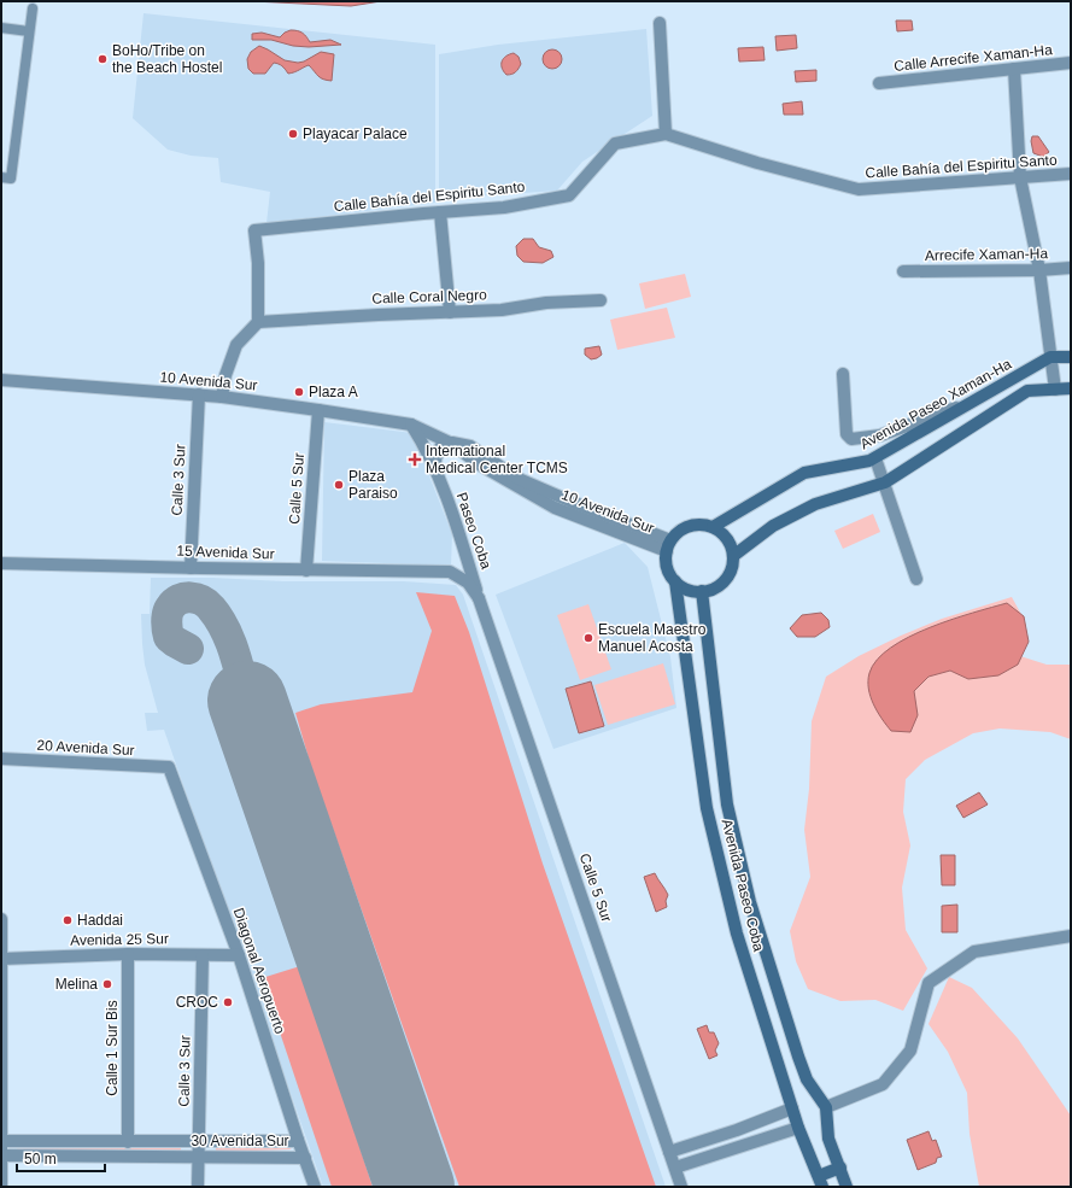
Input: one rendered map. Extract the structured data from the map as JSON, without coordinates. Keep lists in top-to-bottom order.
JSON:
{
  "streets": {
    "main road": ["Avenida Paseo Xaman-Ha", "Avenida Paseo Coba"],
    "street": [
      "Calle Arrecife Xaman-Ha",
      "Calle Bahía del Espiritu Santo",
      "Arrecife Xaman-Ha",
      "Calle Coral Negro",
      "10 Avenida Sur",
      "Calle 3 Sur",
      "Calle 5 Sur",
      "Paseo Coba",
      "15 Avenida Sur",
      "20 Avenida Sur",
      "Avenida 25 Sur",
      "Diagonal Aeropuerto",
      "Calle 1 Sur Bis",
      "30 Avenida Sur"
    ]
  },
  "crossings": [
    ["Calle Bahía del Espiritu Santo", "Calle Coral Negro"],
    ["10 Avenida Sur", "Avenida Paseo Xaman-Ha"],
    ["10 Avenida Sur", "Calle 3 Sur"],
    ["10 Avenida Sur", "Calle 5 Sur"],
    ["10 Avenida Sur", "Paseo Coba"],
    ["10 Avenida Sur", "Avenida Paseo Coba"],
    ["Avenida Paseo Xaman-Ha", "Avenida Paseo Coba"],
    ["Calle 3 Sur", "15 Avenida Sur"],
    ["Calle 3 Sur", "Avenida 25 Sur"],
    ["Calle 3 Sur", "30 Avenida Sur"],
    ["Calle 5 Sur", "Paseo Coba"],
    ["Calle 5 Sur", "15 Avenida Sur"],
    ["20 Avenida Sur", "Diagonal Aeropuerto"],
    ["Avenida 25 Sur", "Diagonal Aeropuerto"],
    ["Avenida 25 Sur", "Calle 1 Sur Bis"],
    ["Diagonal Aeropuerto", "30 Avenida Sur"],
    ["Calle 1 Sur Bis", "30 Avenida Sur"]
  ],
  "places": {
    "other": [
      "BoHo/Tribe on the Beach Hostel",
      "Playacar Palace",
      "Plaza A",
      "Plaza Paraiso",
      "Escuela Maestro Manuel Acosta",
      "Haddai",
      "Melina",
      "CROC"
    ],
    "health": ["International Medical Center TCMS"]
  },
  "scale_bar": "50 m"
}
